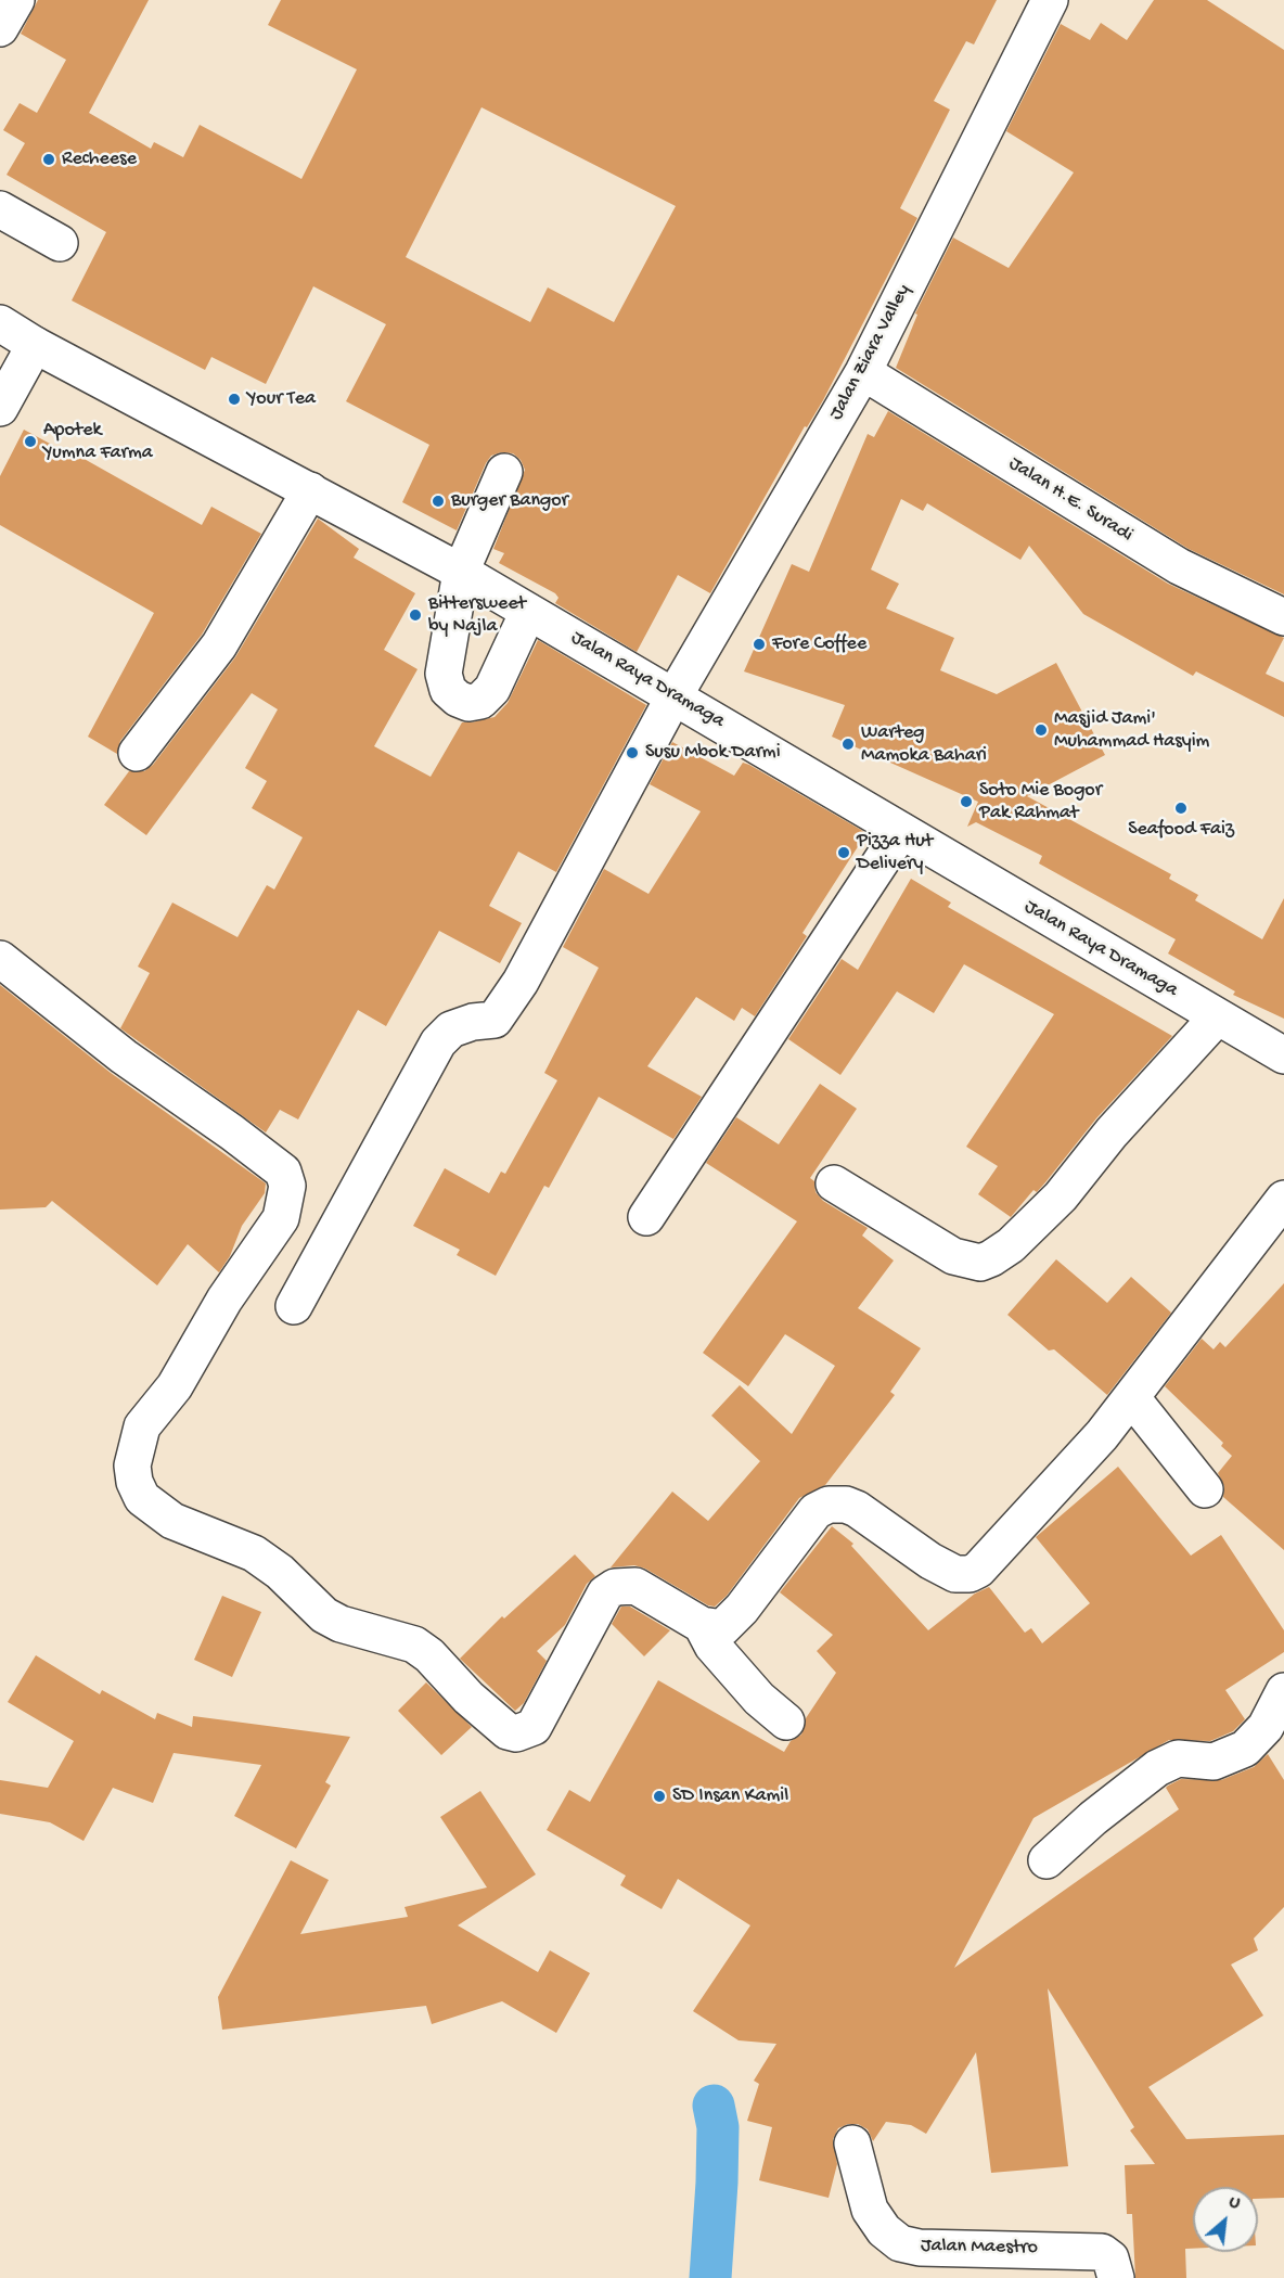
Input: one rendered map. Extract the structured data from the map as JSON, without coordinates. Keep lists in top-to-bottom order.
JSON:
{
  "streets": {
    "main road": [
      "Jalan Ziara Valley",
      "Jalan H.E. Suradi",
      "Jalan Raya Dramaga",
      "Jalan Maestro"
    ]
  },
  "crossings": [
    ["Jalan Ziara Valley", "Jalan H.E. Suradi"],
    ["Jalan Ziara Valley", "Jalan Raya Dramaga"]
  ],
  "places": [
    "Recheese",
    "Your Tea",
    "Apotek Yumna Farma",
    "Burger Bangor",
    "Bittersweet by Najla",
    "Fore Coffee",
    "Masjid Jami' Muhammad Hasyim",
    "Warteg Mamoka Bahari",
    "Susu Mbok Darmi",
    "Soto Mie Bogor Pak Rahmat",
    "Seafood Faiz",
    "Pizza Hut Delivery",
    "SD Insan Kamil"
  ],
  "north": "top right"
}
